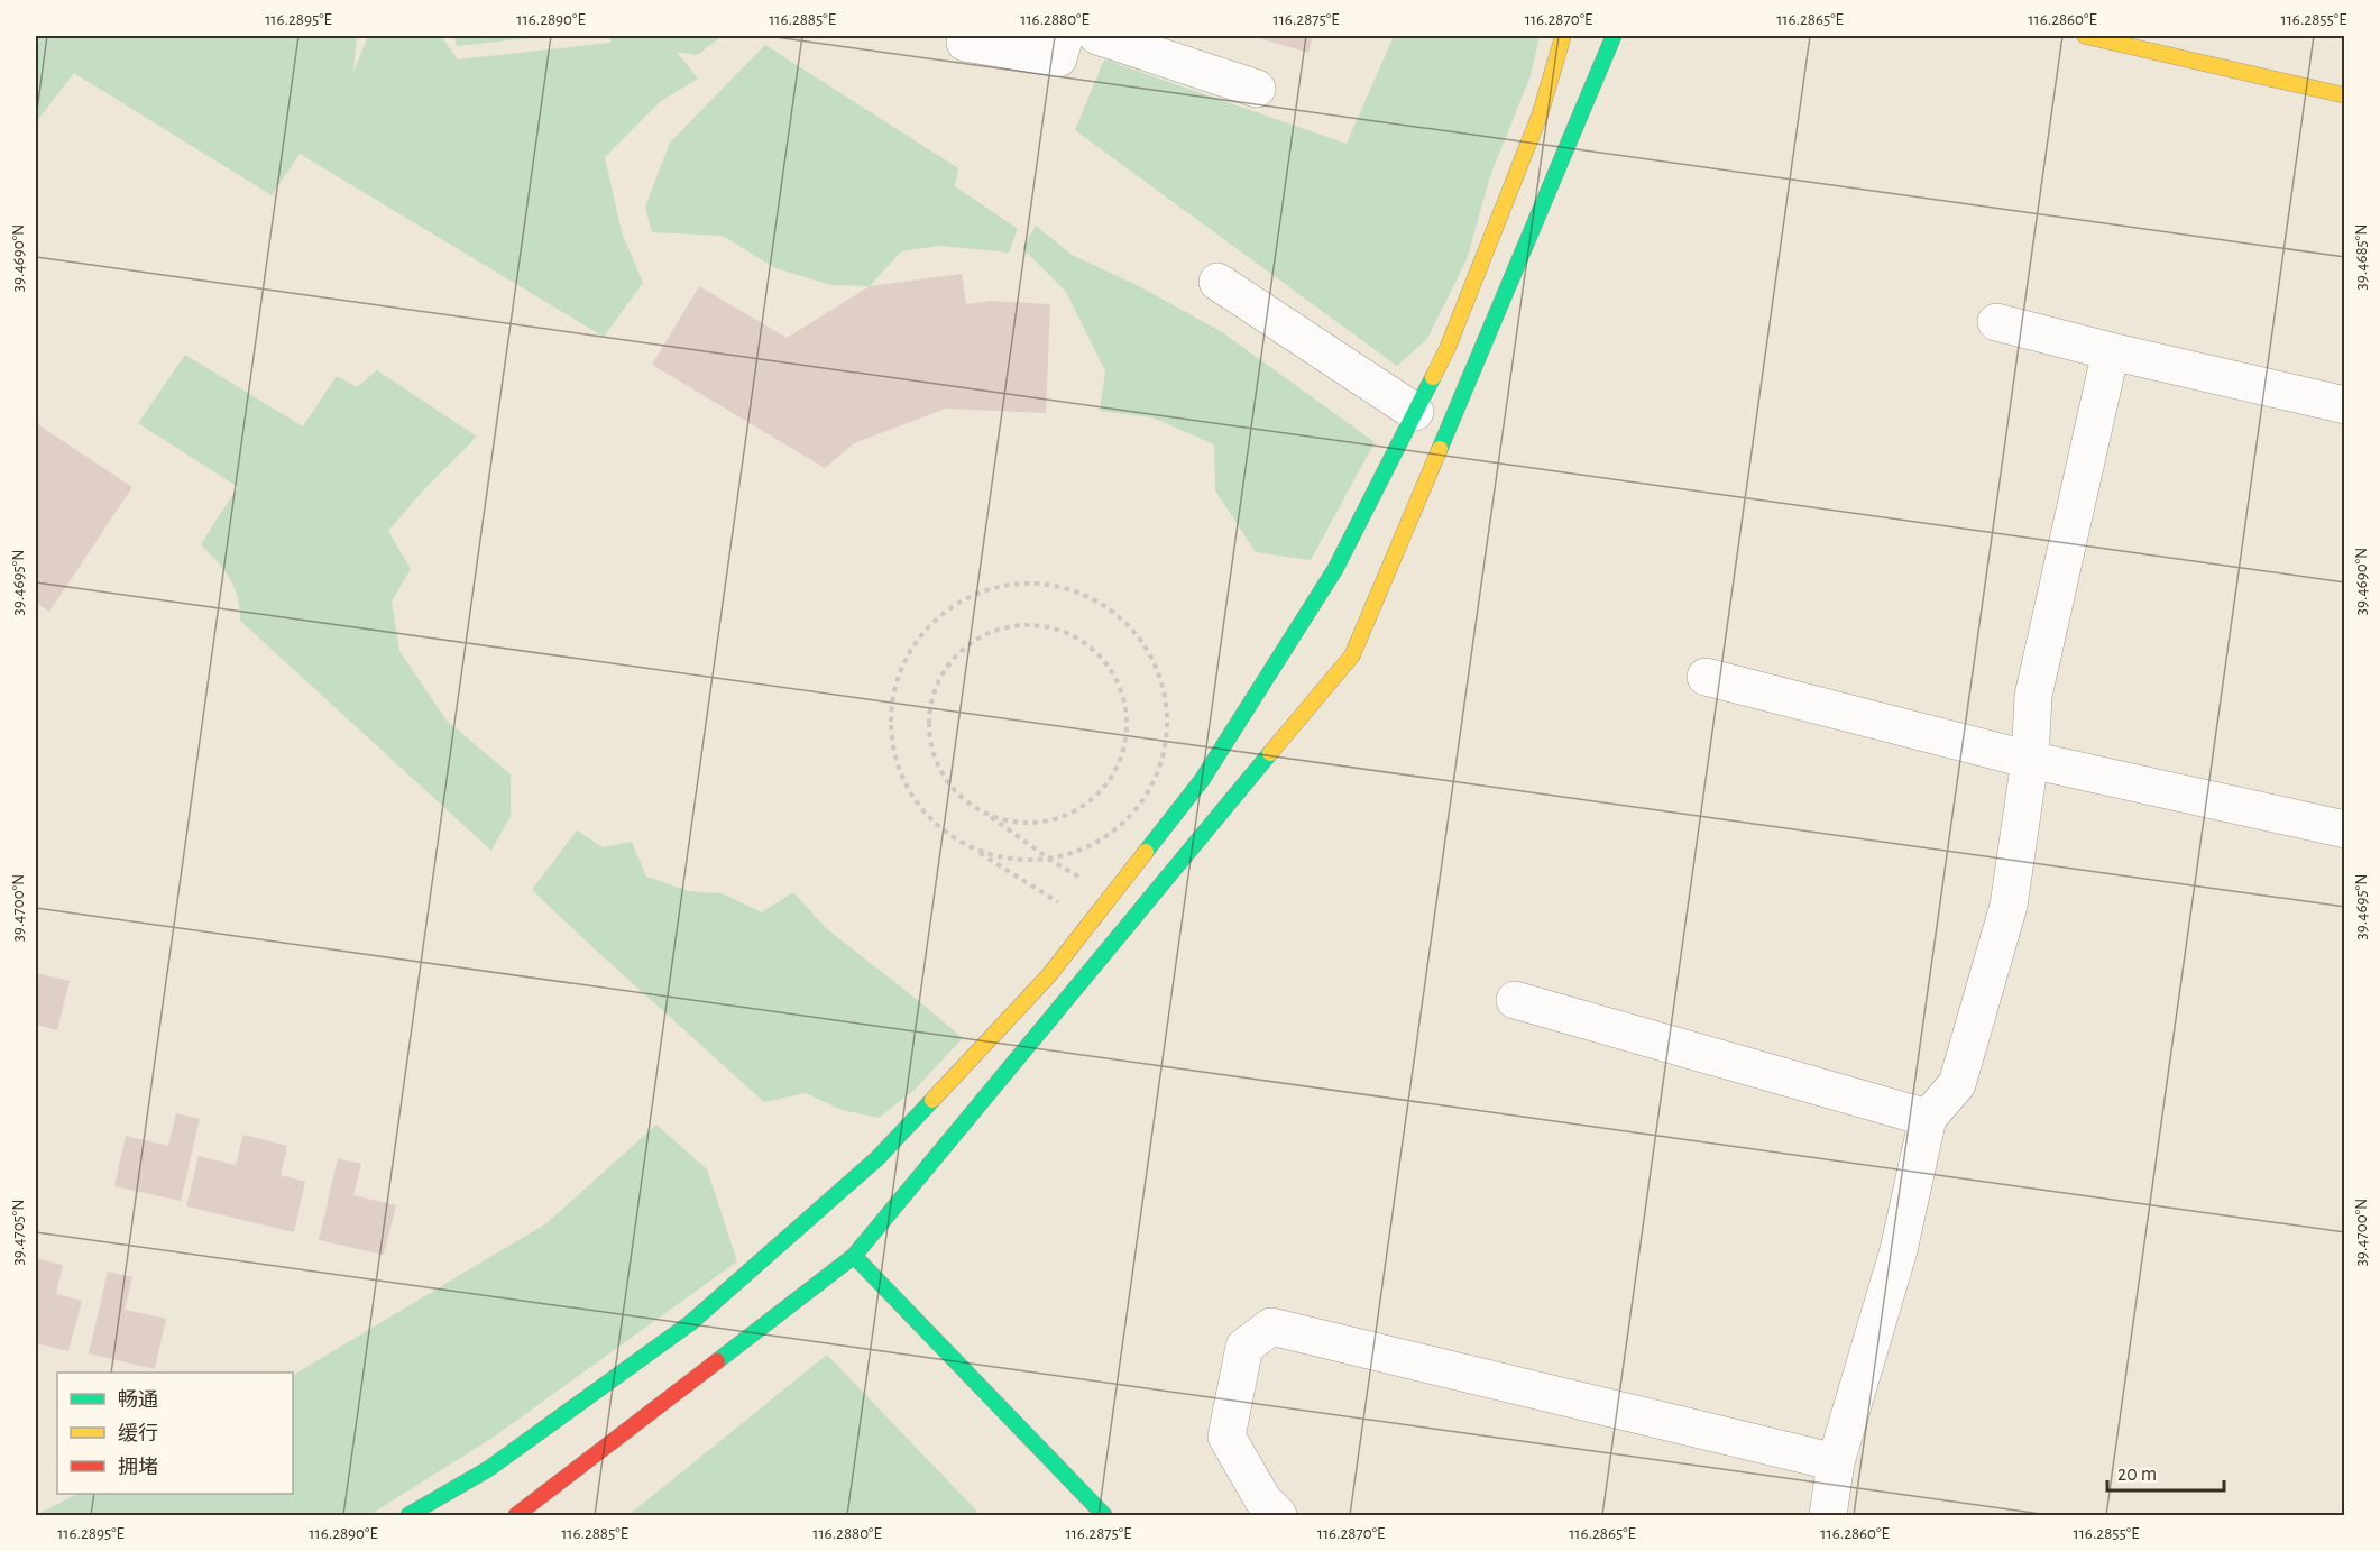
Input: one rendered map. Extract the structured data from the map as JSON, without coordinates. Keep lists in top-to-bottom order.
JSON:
{
  "legend": ["畅通", "缓行", "拥堵"],
  "scale_bar": "20 m",
  "coordinates": [
    "116.2895°E",
    "116.2890°E",
    "116.2885°E",
    "116.2880°E",
    "116.2875°E",
    "116.2870°E",
    "116.2865°E",
    "116.2860°E",
    "116.2855°E",
    "39.4685°N",
    "39.4690°N",
    "39.4695°N",
    "39.4700°N",
    "39.4705°N"
  ]
}
